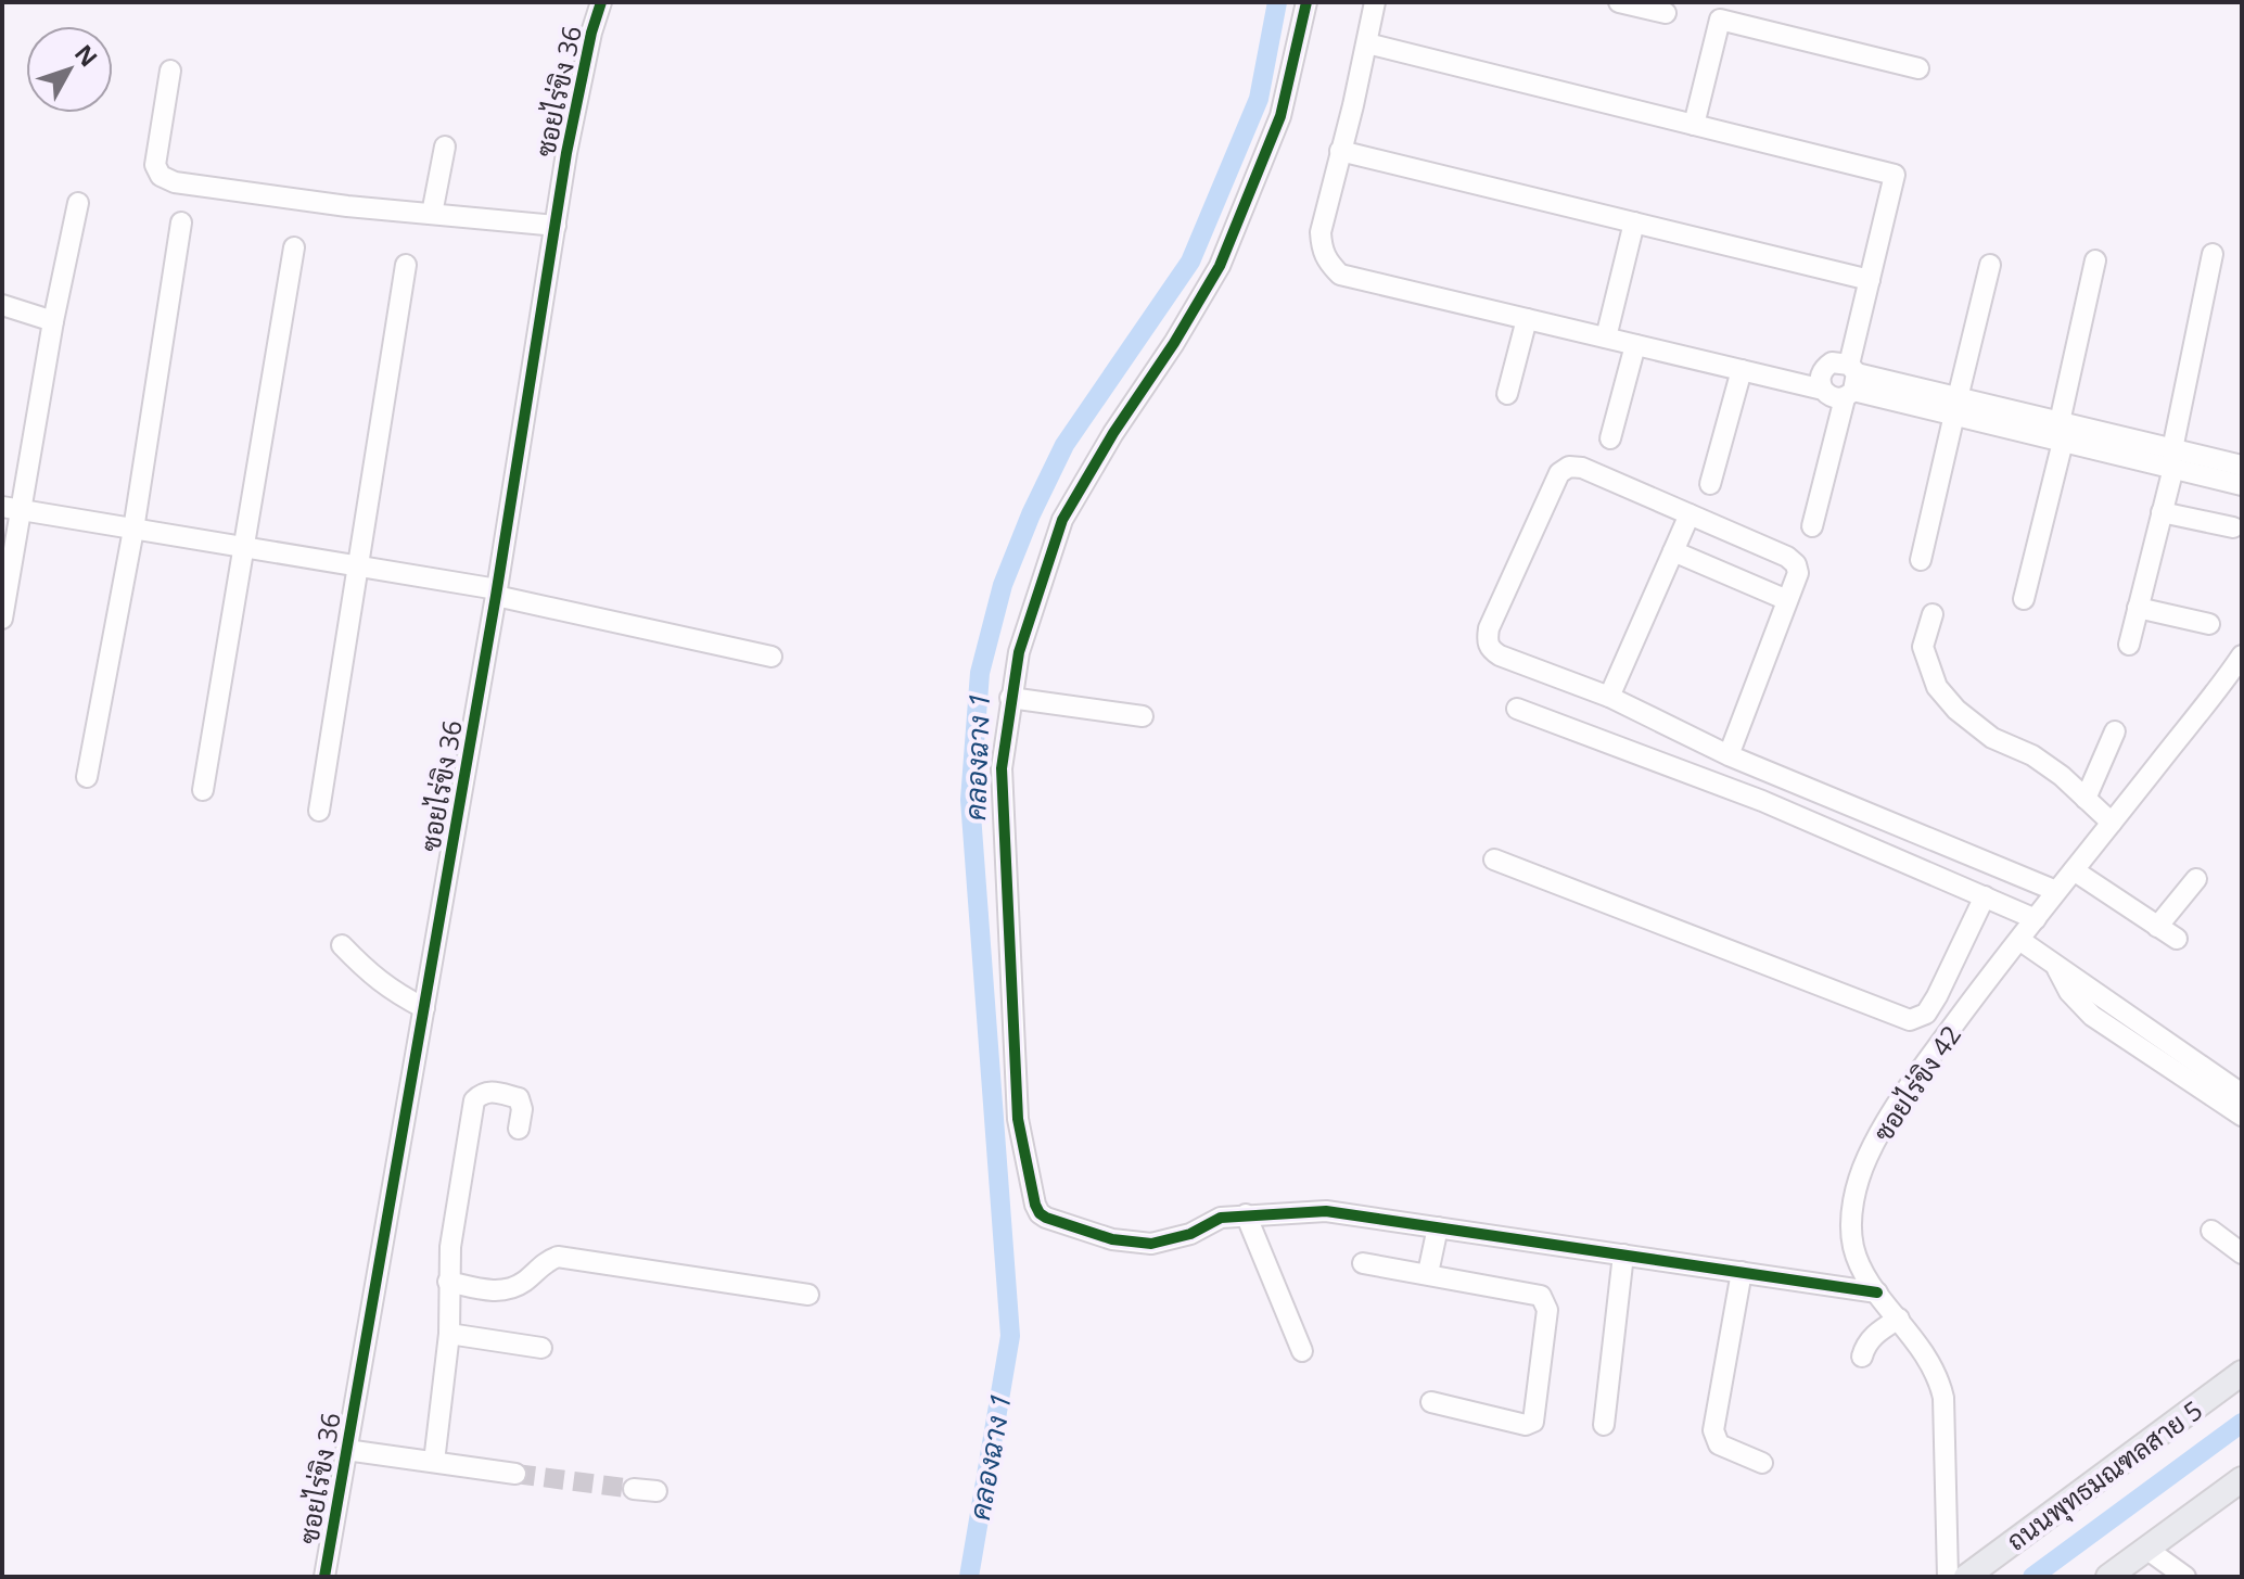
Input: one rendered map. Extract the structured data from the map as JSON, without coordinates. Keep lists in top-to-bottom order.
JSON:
{
  "streets": {
    "main road": ["ถนนพุทธมณฑลสาย 5"],
    "street": ["ซอยไร่ขิง 36", "ซอยไร่ขิง 42"]
  },
  "water": ["คลองฉาง 1"],
  "north": "top right"
}
